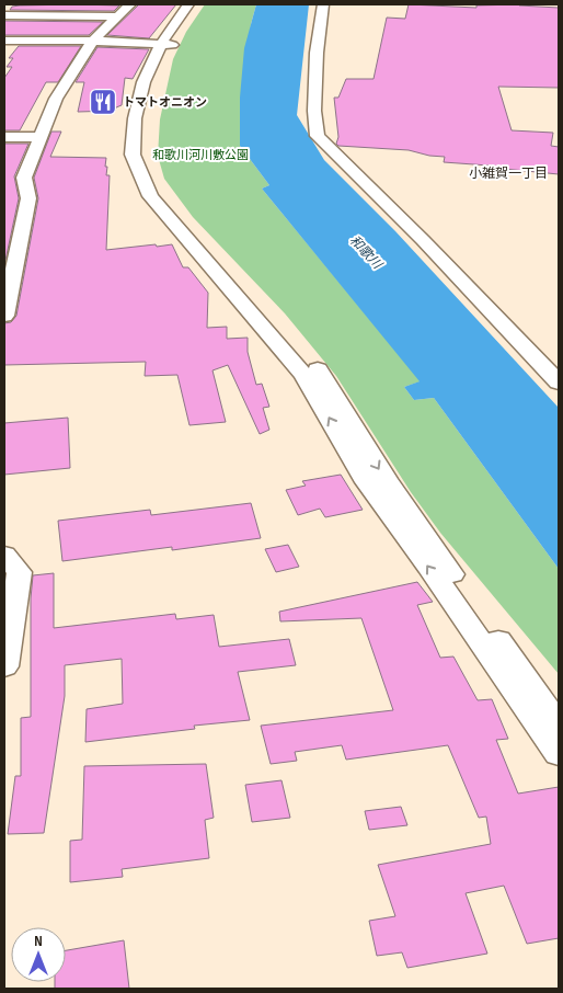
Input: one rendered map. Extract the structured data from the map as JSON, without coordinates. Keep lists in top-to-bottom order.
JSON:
{
  "districts": ["小雑賀一丁目"],
  "water": ["和歌川"],
  "parks": ["和歌川河川敷公園"],
  "places": {
    "restaurant": ["トマトオニオン"]
  },
  "north": "top"
}
